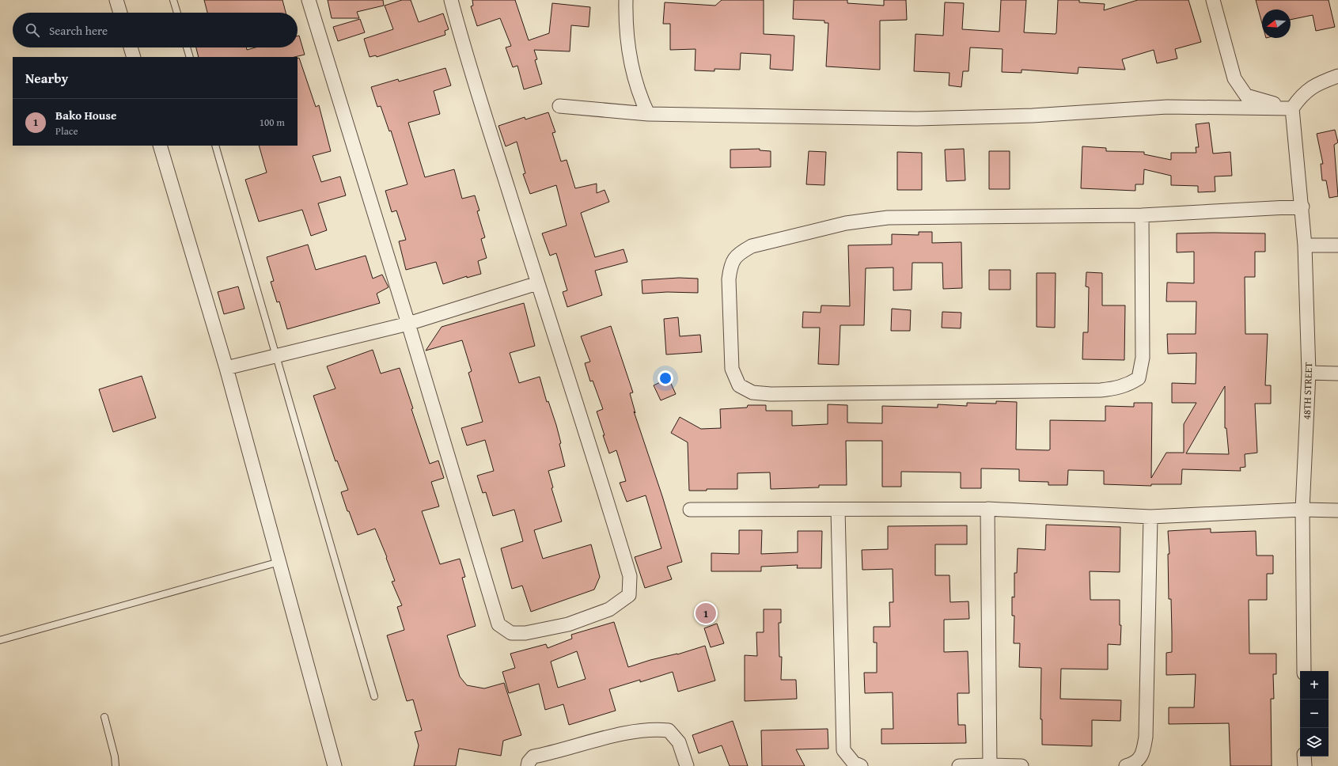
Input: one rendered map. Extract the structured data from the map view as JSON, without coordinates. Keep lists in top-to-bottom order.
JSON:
{
  "streets": {
    "street": ["48TH STREET"]
  },
  "north": "left",
  "page": {
    "search": "Search here",
    "heading": "Nearby",
    "list": [
      {
        "mark": "1",
        "name": "Bako House",
        "note": "Place",
        "value": "100 m"
      }
    ],
    "pins": "1",
    "map_buttons": ["+", "−"]
  }
}
